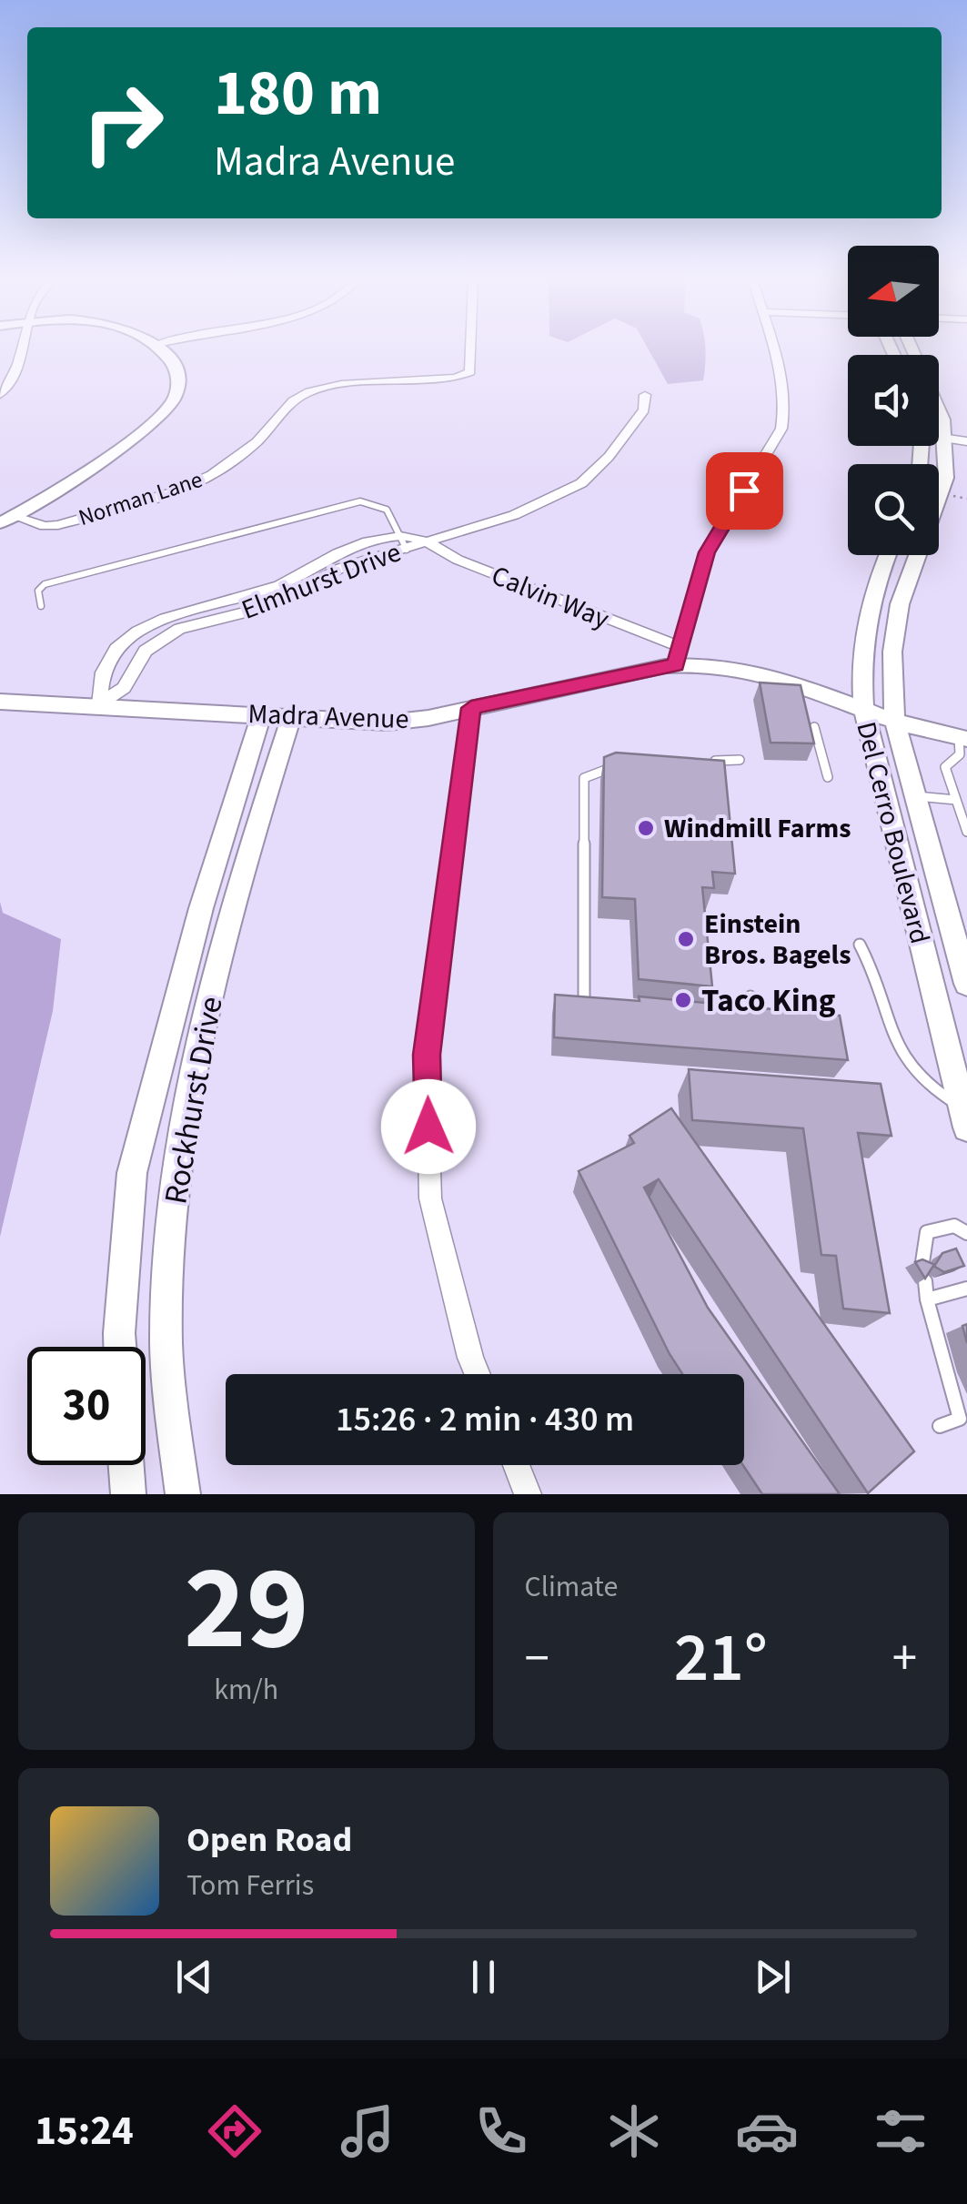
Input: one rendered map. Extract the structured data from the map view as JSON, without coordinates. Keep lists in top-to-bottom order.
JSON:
{
  "streets": {
    "street": [
      "Norman Lane",
      "Elmhurst Drive",
      "Calvin Way",
      "Madra Avenue",
      "Del Cerro Boulevard",
      "Rockhurst Drive"
    ]
  },
  "crossings": [
    ["Elmhurst Drive", "Calvin Way"],
    ["Elmhurst Drive", "Madra Avenue"],
    ["Calvin Way", "Madra Avenue"],
    ["Madra Avenue", "Del Cerro Boulevard"],
    ["Madra Avenue", "Rockhurst Drive"]
  ],
  "places": ["Windmill Farms", "Einstein Bros. Bagels", "Taco King"],
  "north": "left",
  "page": {
    "turn": ["180 m", "Madra Avenue"],
    "limit": "30",
    "trip": "15:26 · 2 min · 430 m",
    "tile": [
      ["29", "km/h"],
      "Climate"
    ],
    "heat": ["−", "21°", "+"],
    "song": ["Open Road", "Tom Ferris"],
    "tabs": "15:24"
  }
}
